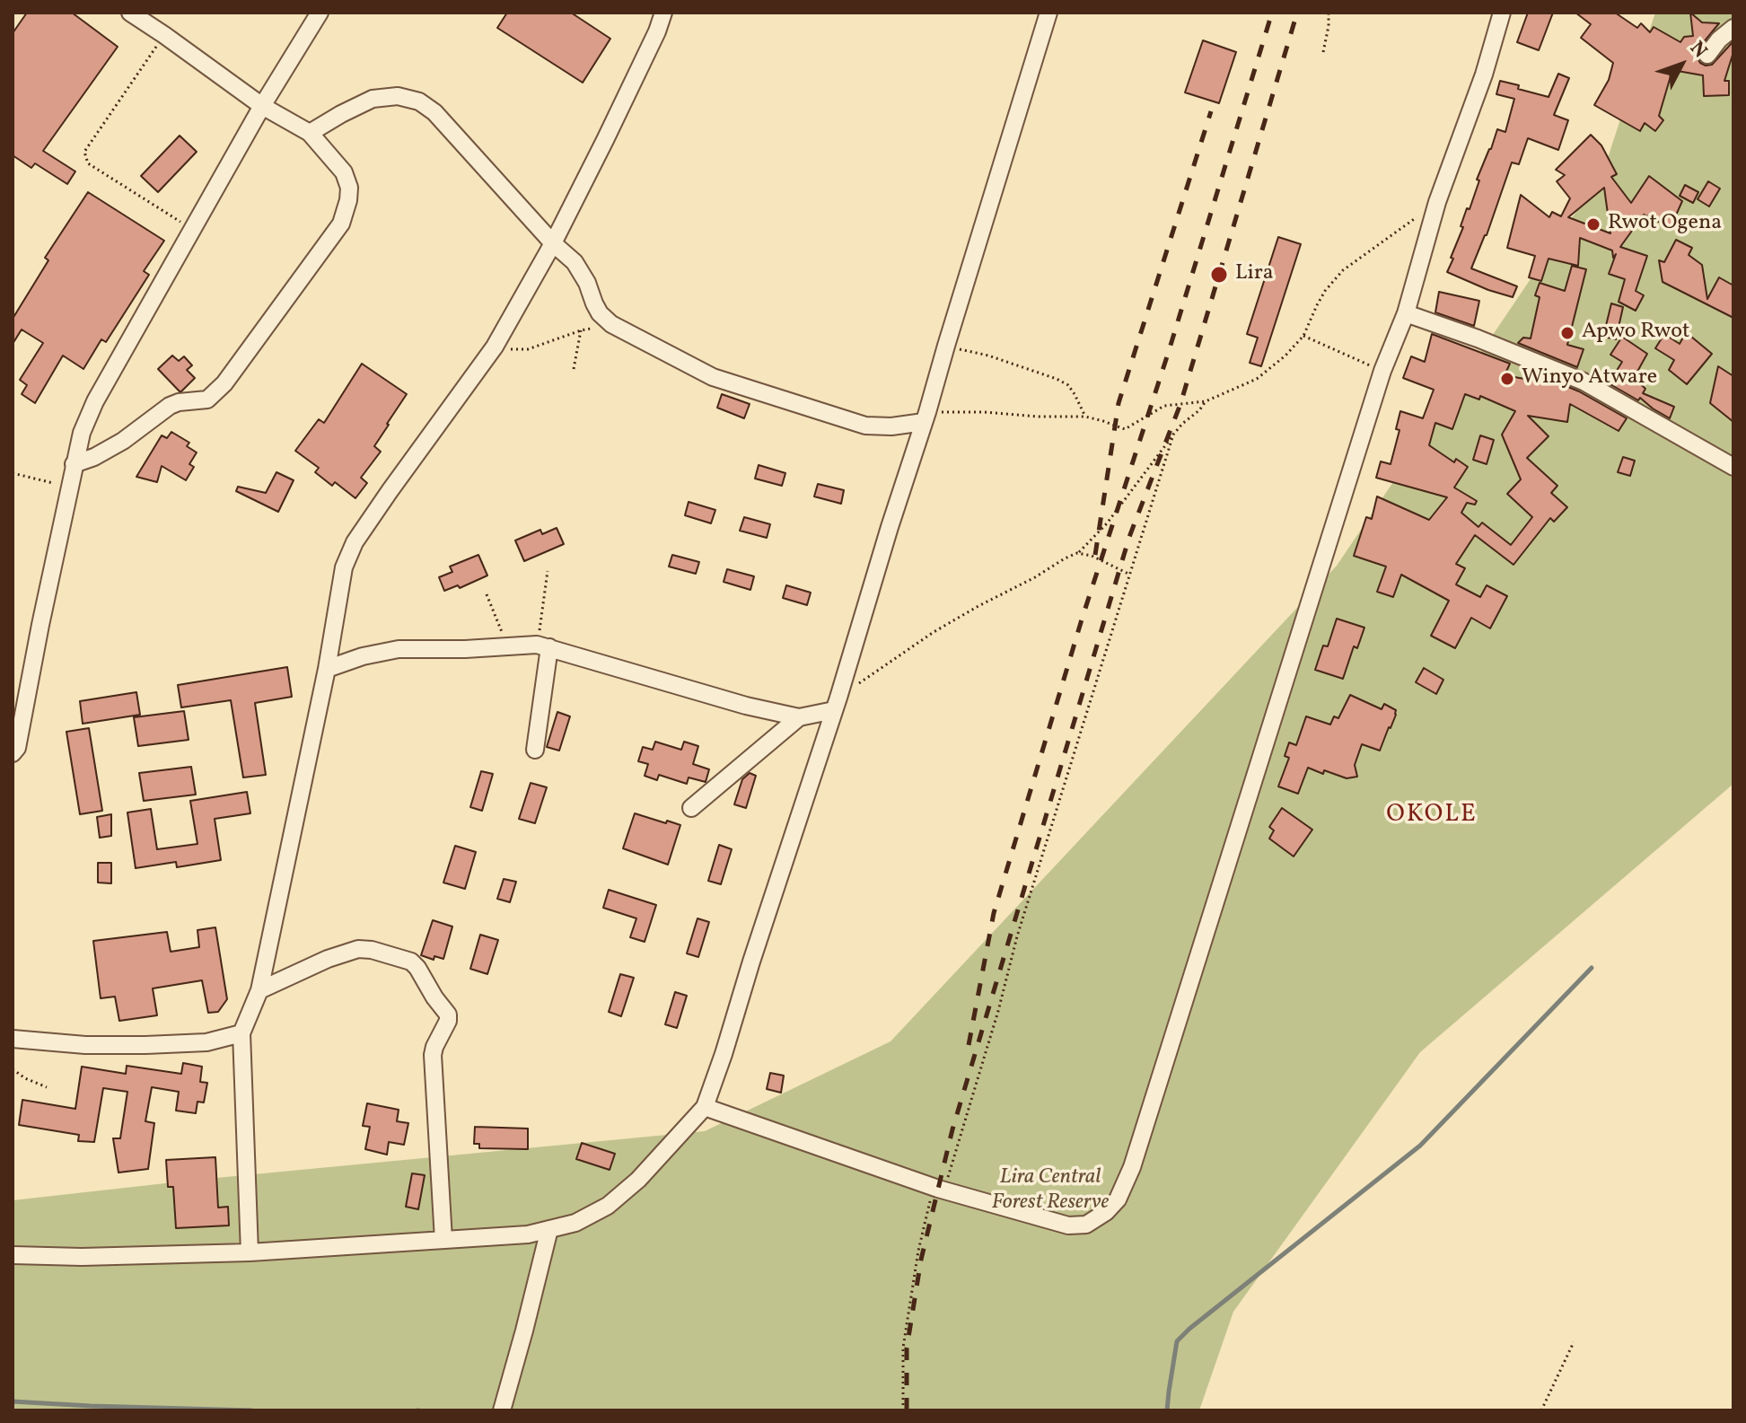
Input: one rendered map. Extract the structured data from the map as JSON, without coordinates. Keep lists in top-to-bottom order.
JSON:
{
  "districts": ["OKOLE"],
  "parks": ["Lira Central Forest Reserve"],
  "places": [
    "Rwot Ogena",
    "Lira",
    "Apwo Rwot",
    "Winyo Atware"
  ],
  "north": "top right"
}
